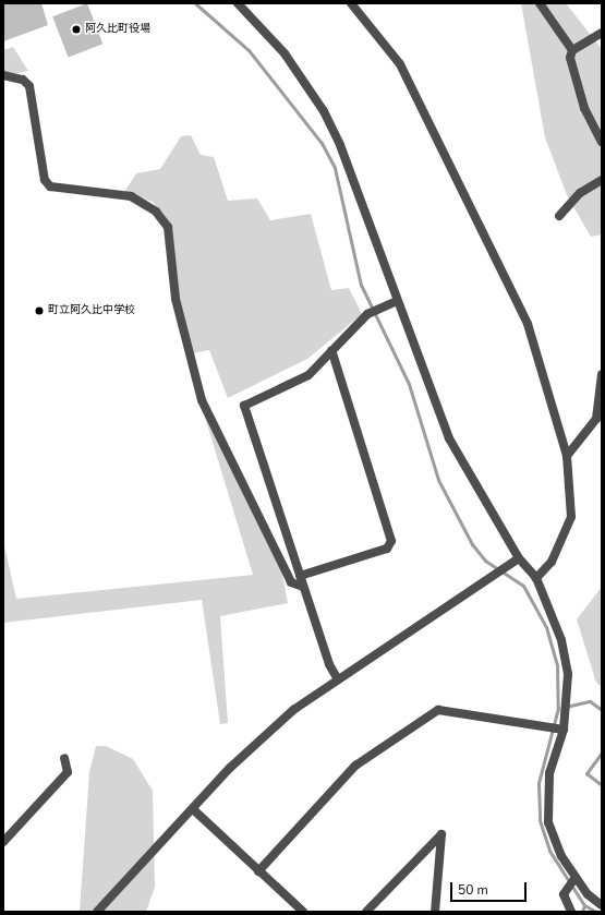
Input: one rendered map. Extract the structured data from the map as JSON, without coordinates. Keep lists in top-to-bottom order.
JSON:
{
  "places": ["阿久比町役場", "町立阿久比中学校"],
  "scale_bar": "50 m"
}
